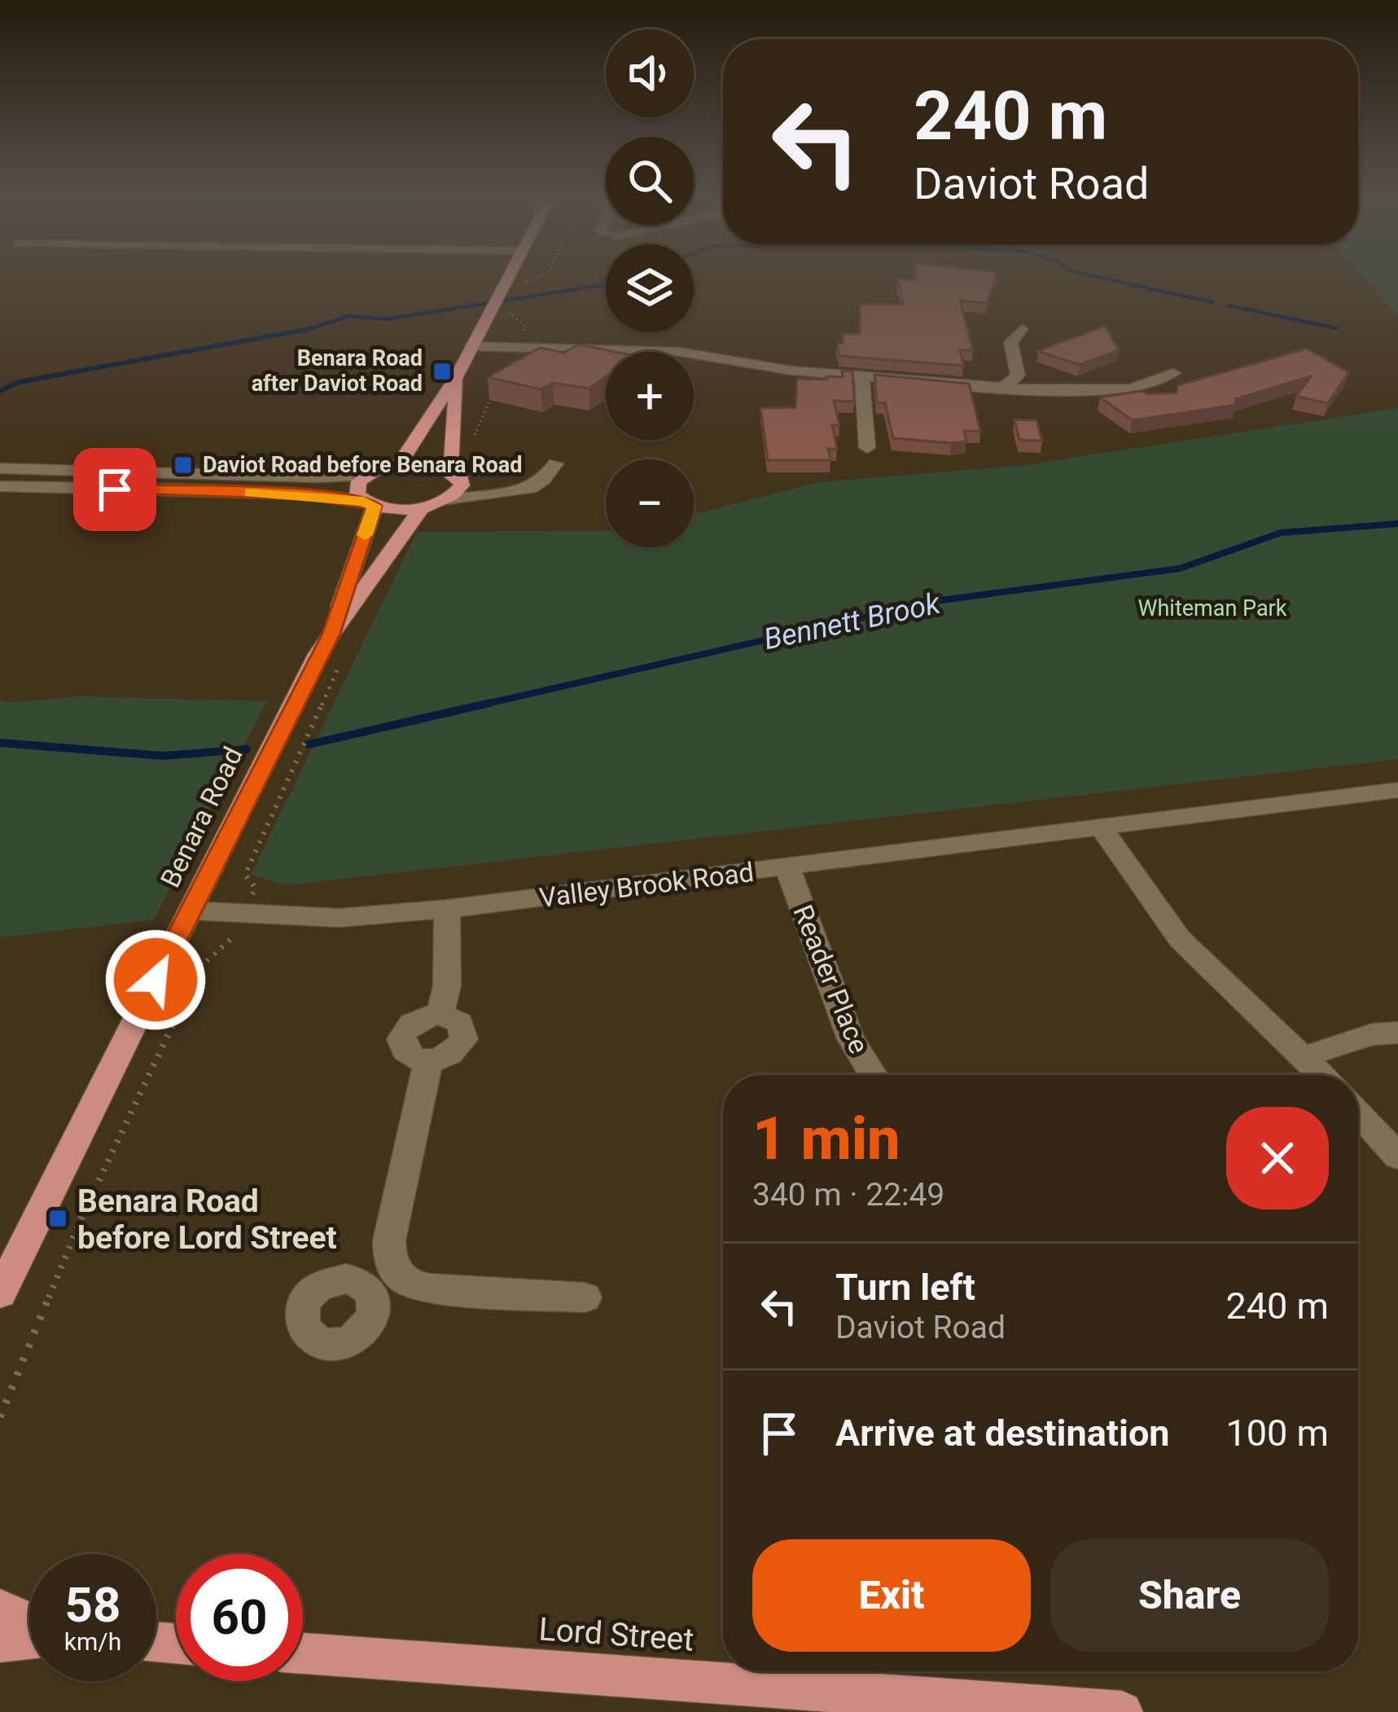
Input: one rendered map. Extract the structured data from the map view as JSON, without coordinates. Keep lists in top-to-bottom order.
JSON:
{
  "streets": {
    "main road": ["Benara Road", "Lord Street"],
    "street": ["Valley Brook Road", "Reader Place"]
  },
  "crossings": [
    ["Benara Road", "Valley Brook Road"],
    ["Valley Brook Road", "Reader Place"]
  ],
  "water": ["Bennett Brook"],
  "parks": ["Whiteman Park"],
  "places": {
    "transit": ["Benara Road after Daviot Road", "Daviot Road before Benara Road", "Benara Road before Lord Street"]
  },
  "page": {
    "map_buttons": ["+", "−"],
    "turn": ["240 m", "Daviot Road"],
    "heading": ["1 min", "340 m · 22:49"],
    "list": [
      {
        "name": "Turn left",
        "note": "Daviot Road",
        "value": "240 m"
      },
      {
        "name": "Arrive at destination",
        "value": "100 m"
      }
    ],
    "buttons": ["Exit", "Share"],
    "speed": "58 km/h",
    "limit": "60"
  }
}
